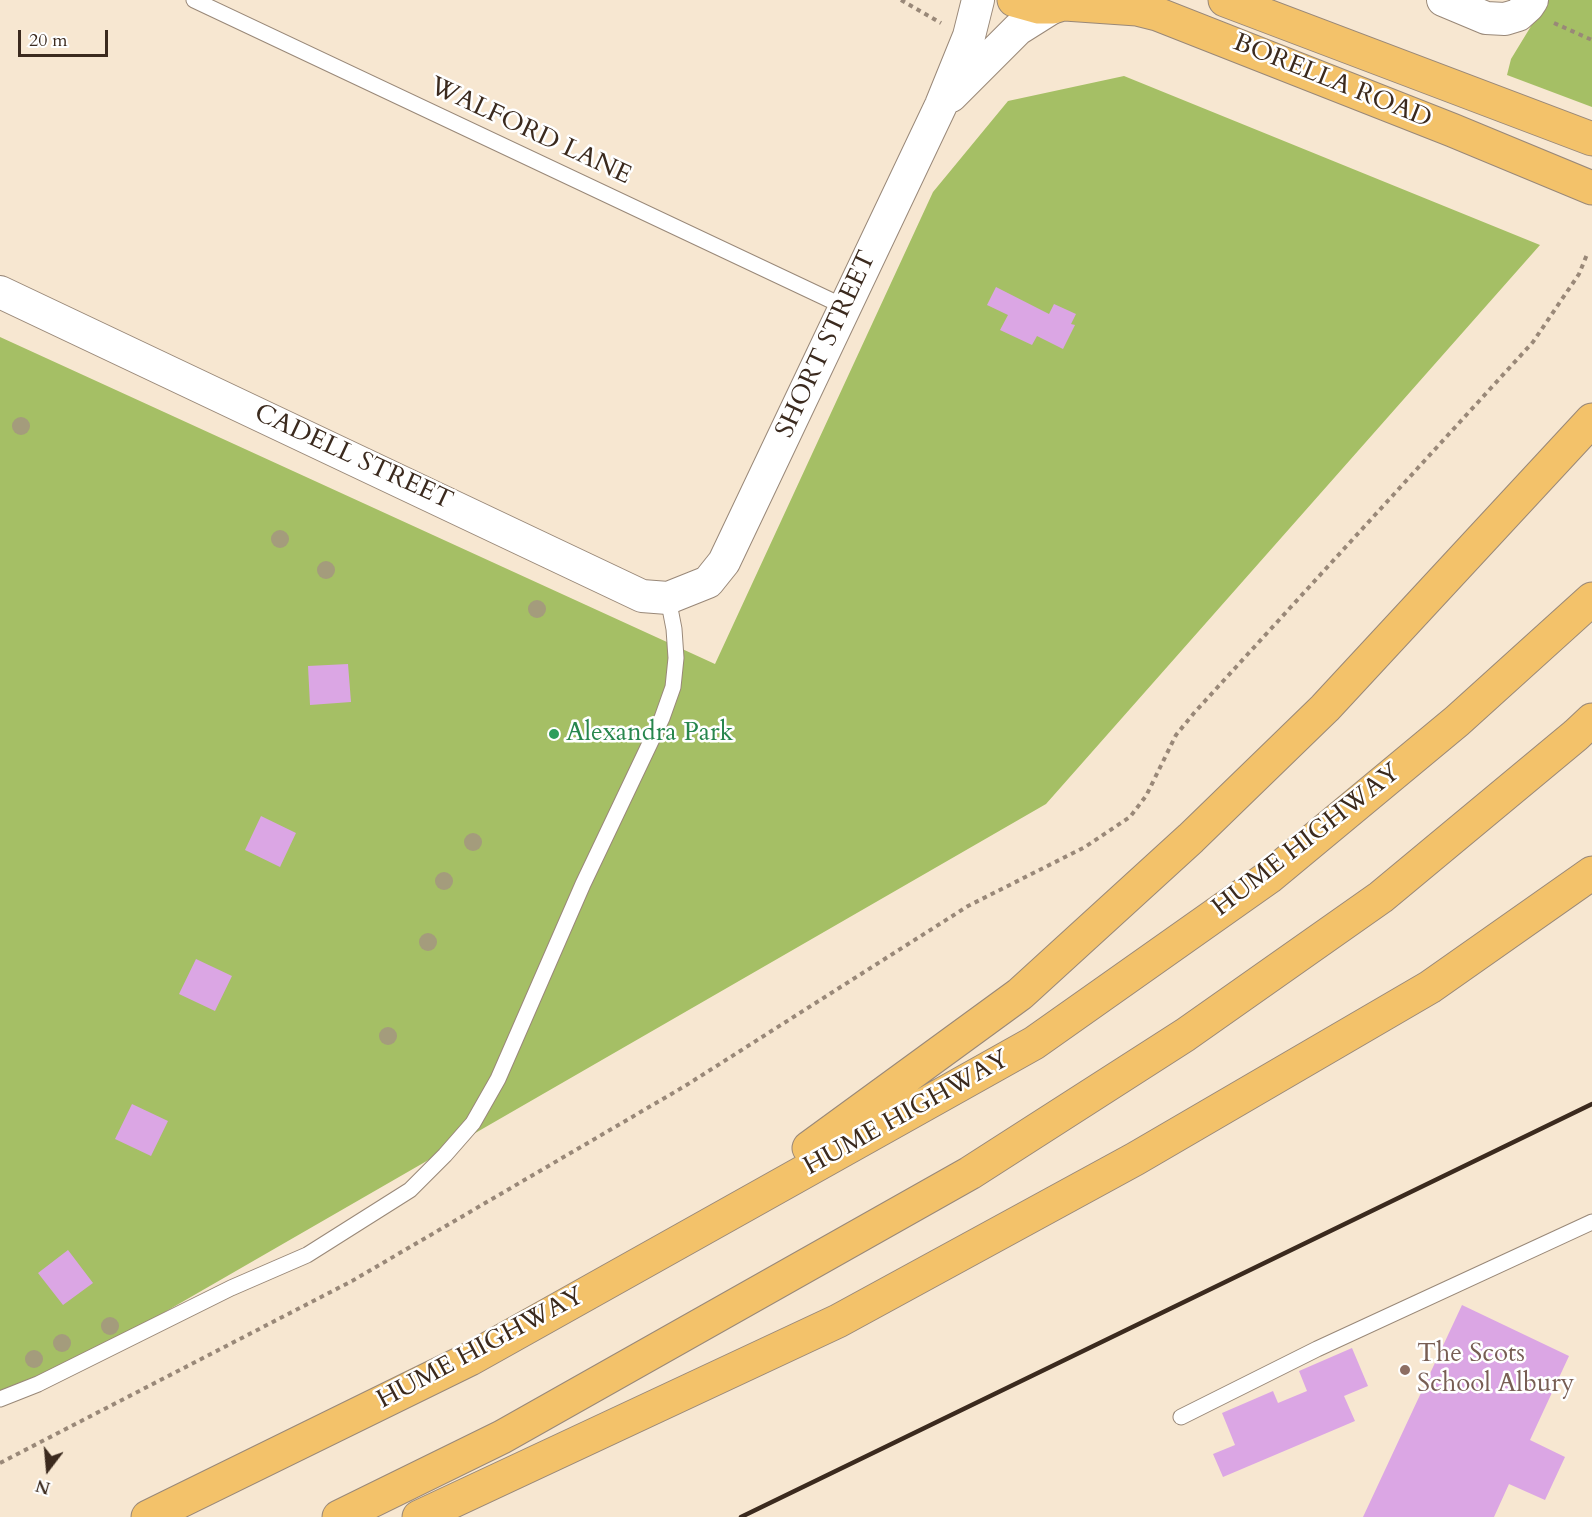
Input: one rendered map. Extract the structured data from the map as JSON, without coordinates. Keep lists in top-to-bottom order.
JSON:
{
  "streets": {
    "main road": ["BORELLA ROAD", "HUME HIGHWAY"],
    "street": ["SHORT STREET", "CADELL STREET"],
    "lane": ["WALFORD LANE"]
  },
  "crossings": [
    ["BORELLA ROAD", "SHORT STREET"],
    ["WALFORD LANE", "SHORT STREET"],
    ["SHORT STREET", "CADELL STREET"]
  ],
  "places": ["Alexandra Park", "The Scots School Albury"],
  "scale_bar": "20 m",
  "north": "bottom"
}
